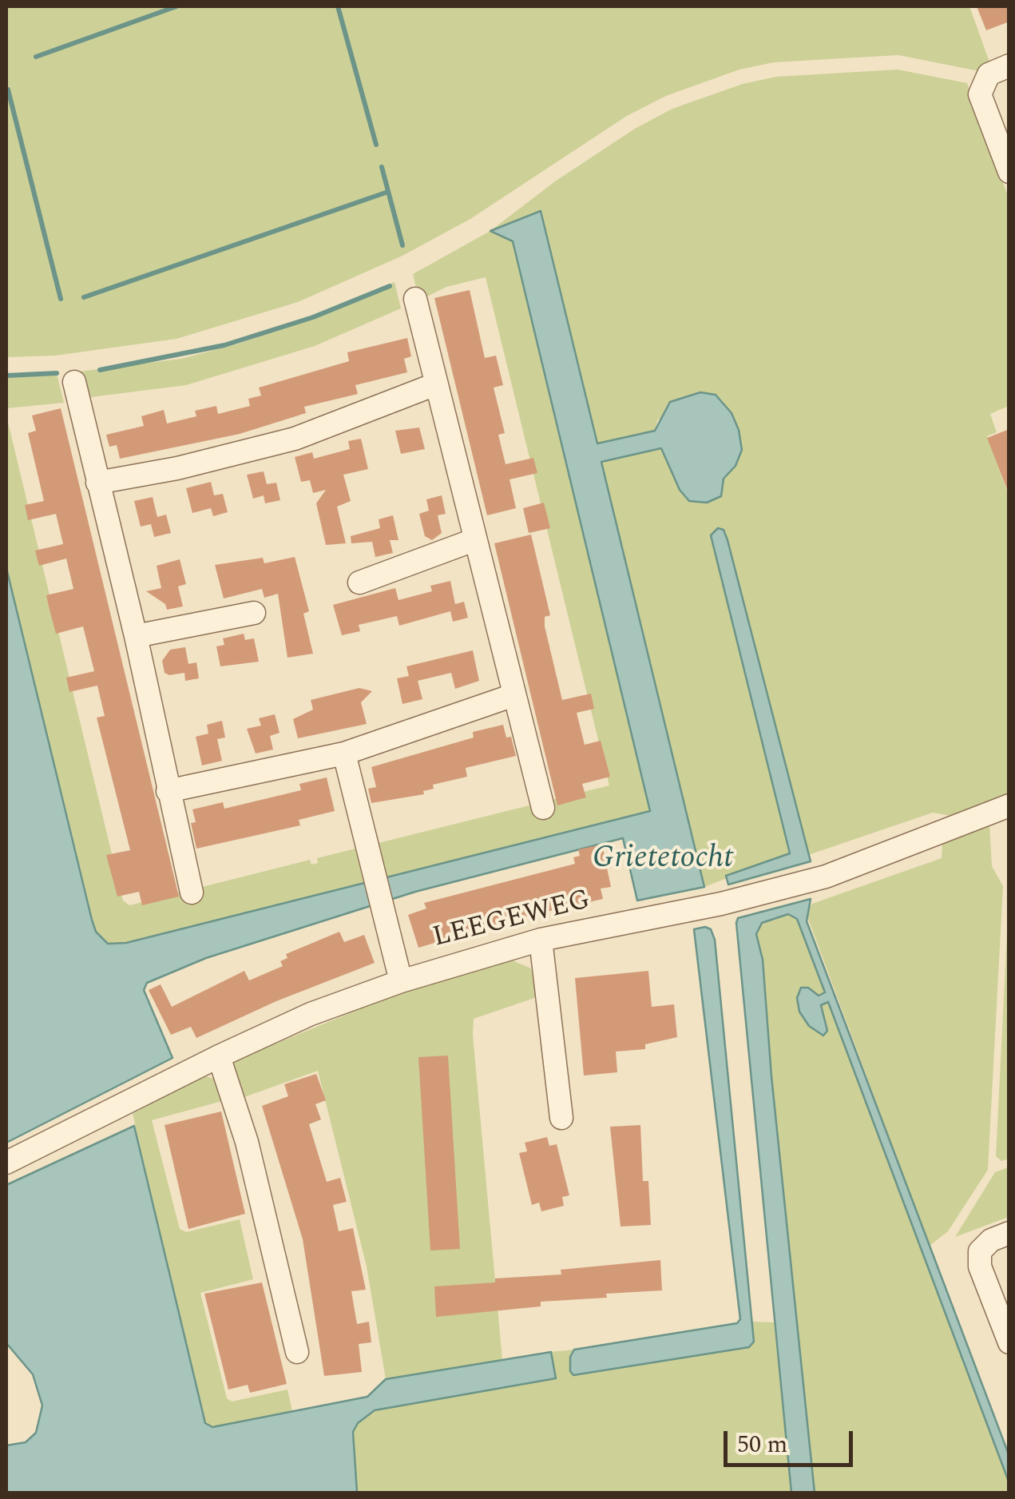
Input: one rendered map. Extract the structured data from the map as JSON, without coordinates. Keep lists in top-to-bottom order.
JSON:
{
  "streets": {
    "street": ["LEEGEWEG"]
  },
  "water": ["Grietetocht"],
  "scale_bar": "50 m"
}
